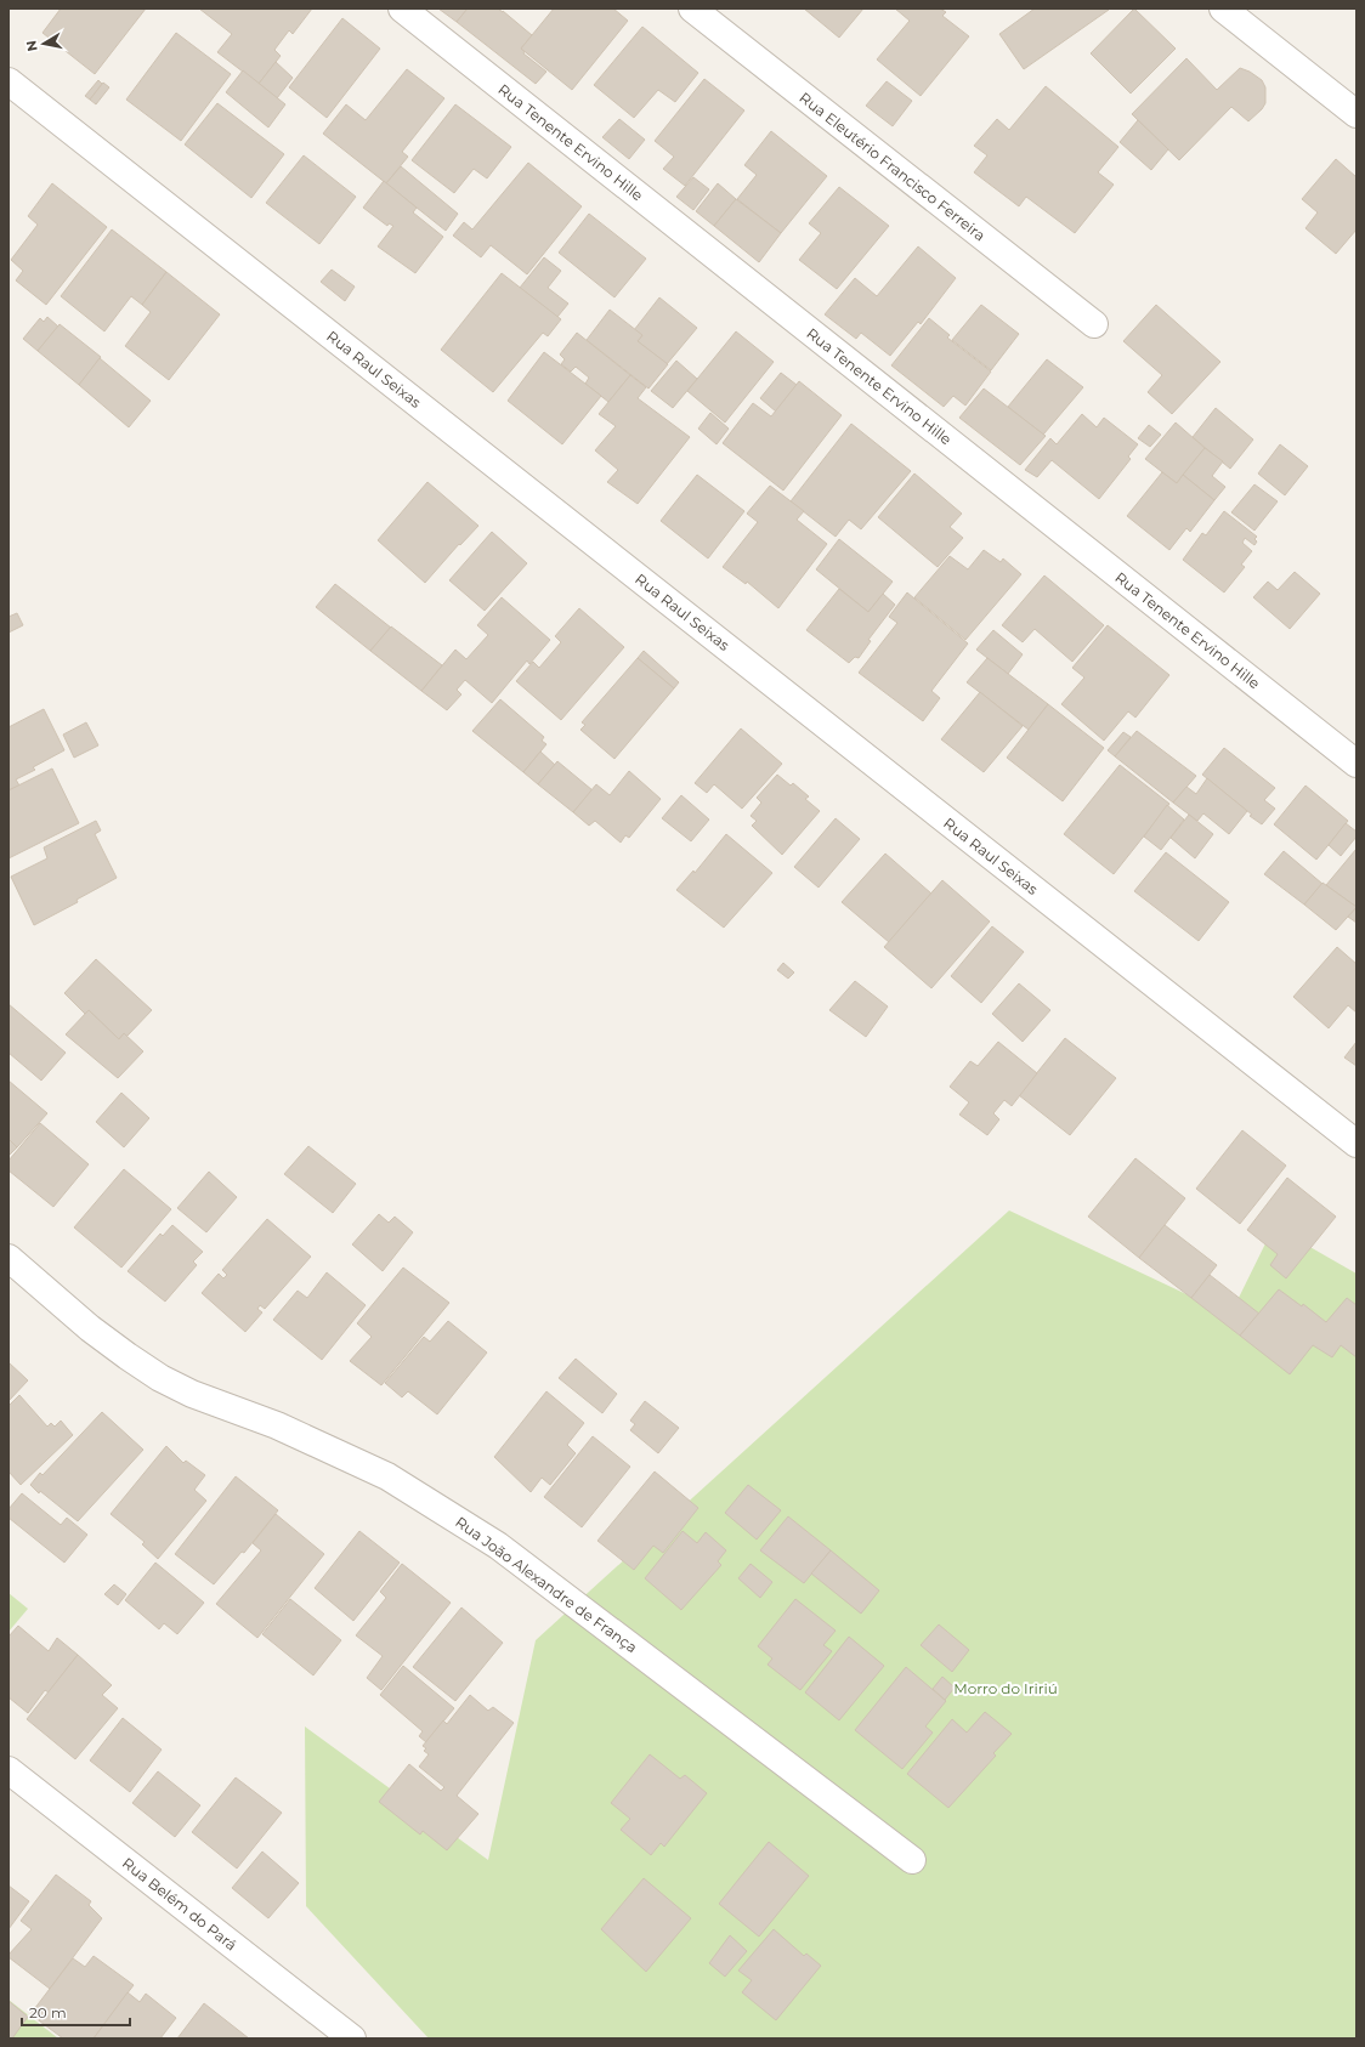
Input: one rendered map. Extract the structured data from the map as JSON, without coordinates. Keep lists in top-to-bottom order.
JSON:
{
  "streets": {
    "street": [
      "Rua Tenente Ervino Hille",
      "Rua Eleutério Francisco Ferreira",
      "Rua Raul Seixas",
      "Rua João Alexandre de França",
      "Rua Belém do Pará"
    ]
  },
  "parks": ["Morro do Iririú"],
  "scale_bar": "20 m",
  "north": "left"
}
